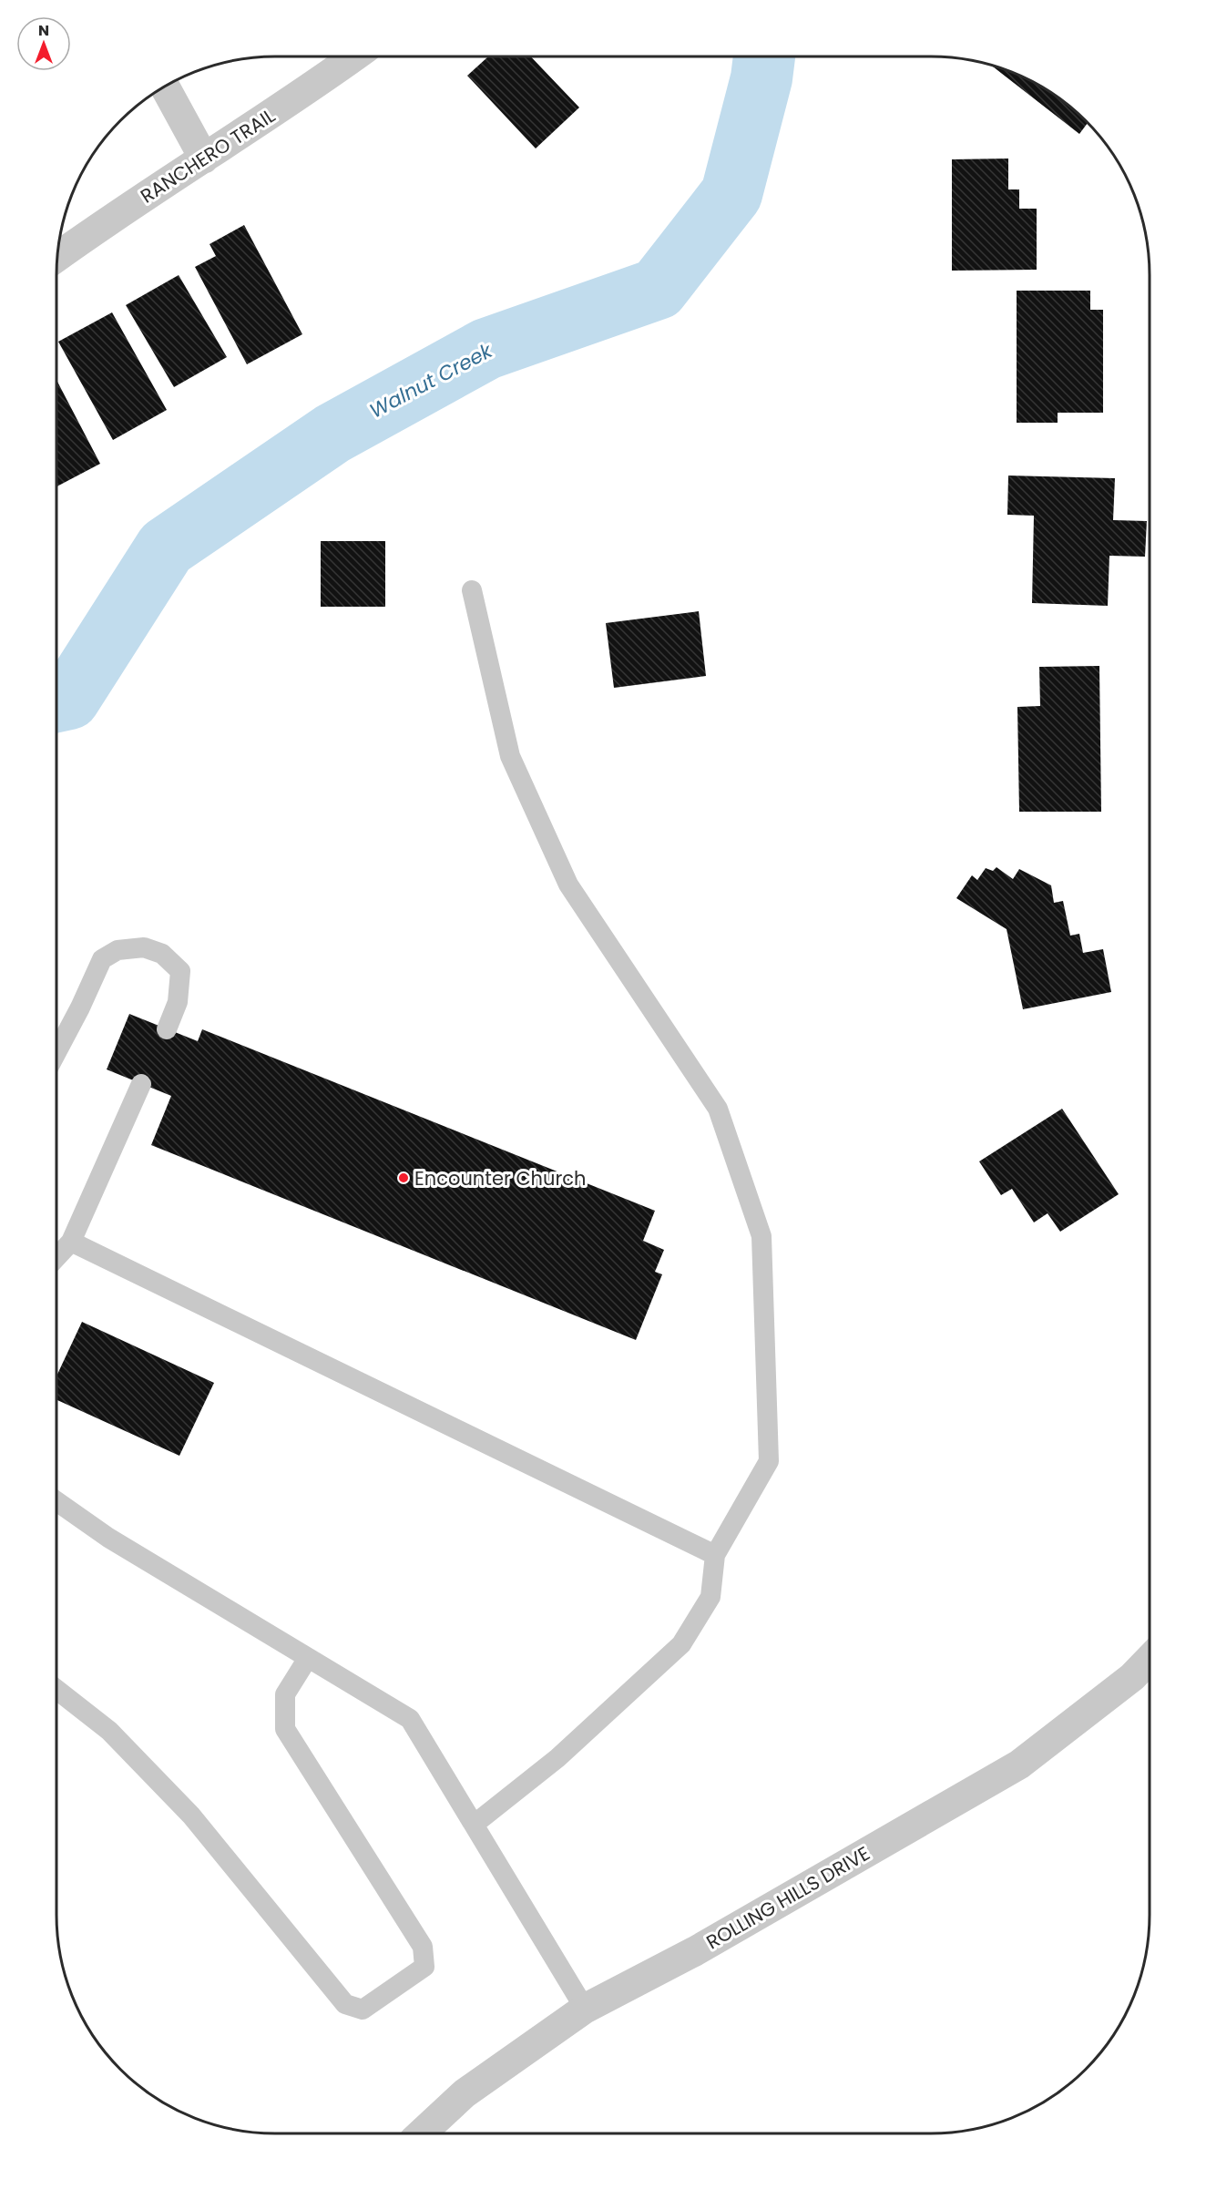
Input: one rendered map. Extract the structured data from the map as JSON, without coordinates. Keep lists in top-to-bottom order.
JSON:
{
  "streets": {
    "street": ["RANCHERO TRAIL", "ROLLING HILLS DRIVE"]
  },
  "water": ["Walnut Creek"],
  "places": ["Encounter Church"],
  "north": "top"
}
